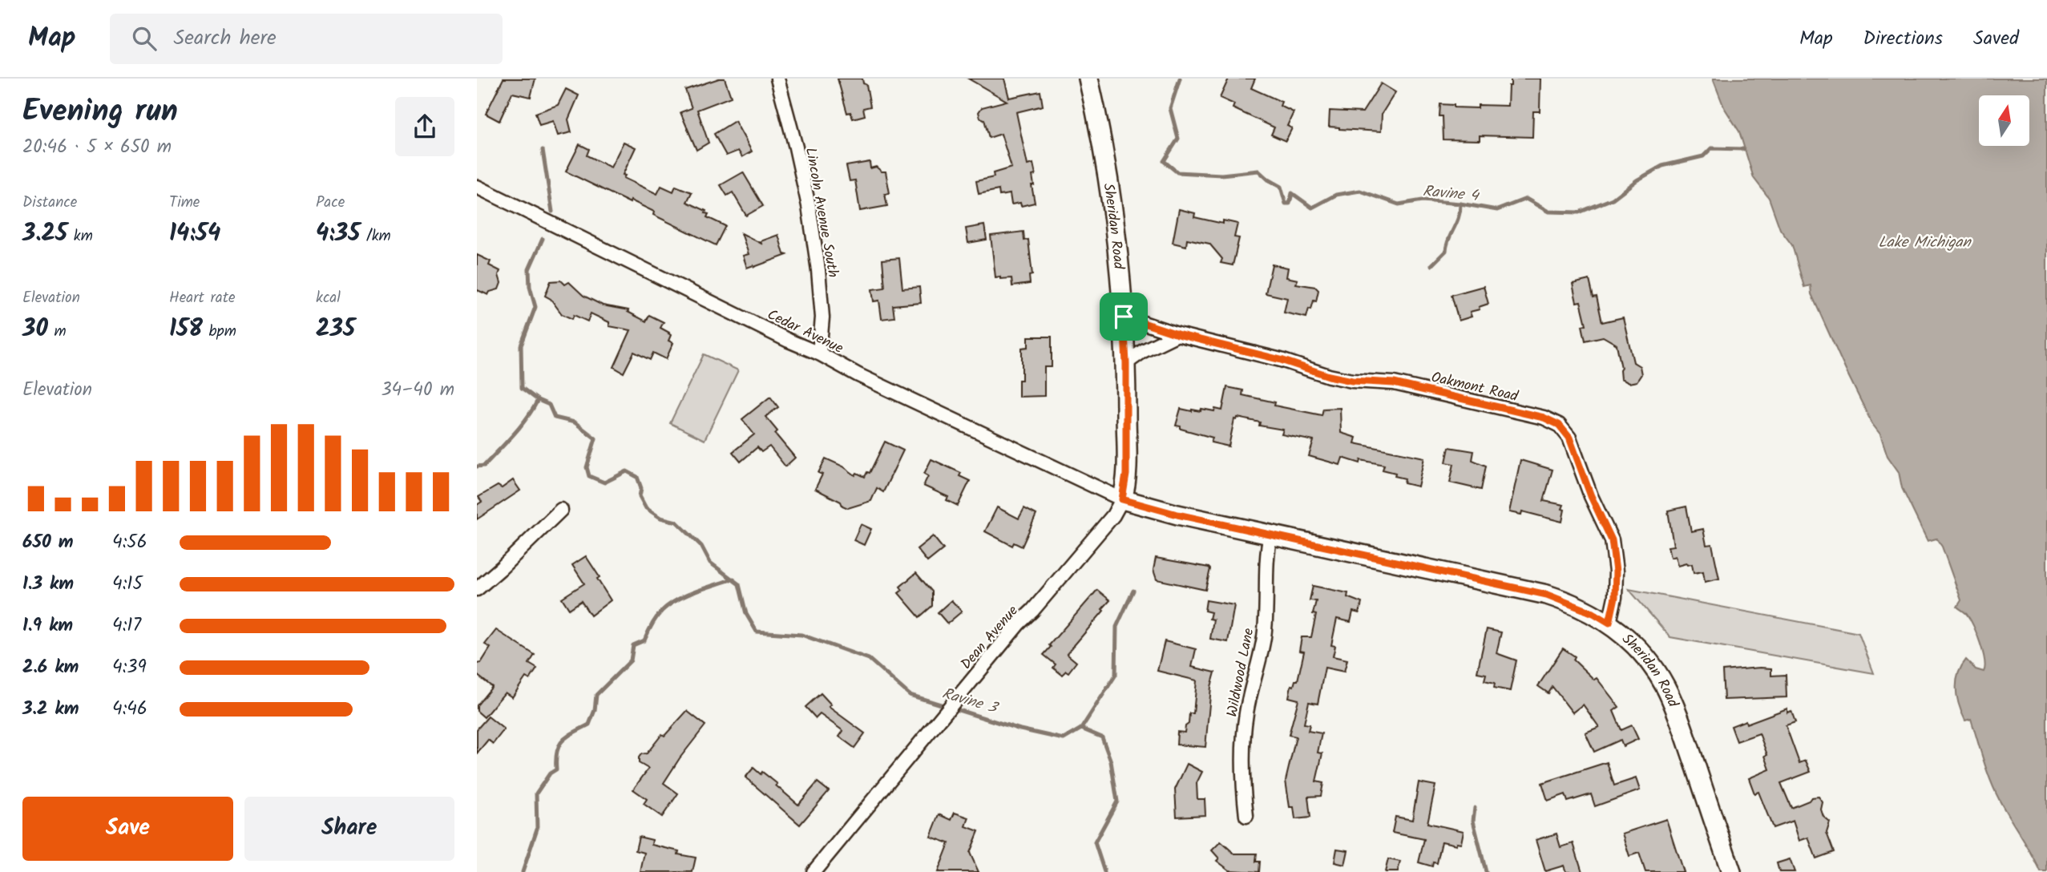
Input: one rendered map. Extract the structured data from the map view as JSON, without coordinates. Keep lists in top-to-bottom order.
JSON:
{
  "streets": {
    "street": [
      "Lincoln Avenue South",
      "Sheridan Road",
      "Cedar Avenue",
      "Oakmont Road",
      "Dean Avenue",
      "Wildwood Lane"
    ]
  },
  "crossings": [
    ["Lincoln Avenue South", "Cedar Avenue"],
    ["Sheridan Road", "Cedar Avenue"],
    ["Sheridan Road", "Oakmont Road"],
    ["Sheridan Road", "Dean Avenue"],
    ["Sheridan Road", "Wildwood Lane"],
    ["Cedar Avenue", "Dean Avenue"]
  ],
  "water": ["Ravine 4", "Lake Michigan", "Ravine 3"],
  "north": "top",
  "page": {
    "header": "Map",
    "search": "Search here",
    "nav": ["Map", "Directions", "Saved"],
    "heading": ["Evening run", "20:46 · 5 × 650 m"],
    "stats": [
      ["Distance", "3.25 km"],
      ["Time", "14:54"],
      ["Pace", "4:35 /km"],
      ["Elevation", "30 m"],
      ["Heart rate", "158 bpm"],
      ["kcal", "235"]
    ],
    "chart": ["Elevation", "34–40 m"],
    "list": [
      {
        "name": "650 m",
        "note": "4:56"
      },
      {
        "name": "1.3 km",
        "note": "4:15"
      },
      {
        "name": "1.9 km",
        "note": "4:17"
      },
      {
        "name": "2.6 km",
        "note": "4:39"
      },
      {
        "name": "3.2 km",
        "note": "4:46"
      }
    ],
    "buttons": ["Save", "Share"]
  }
}
